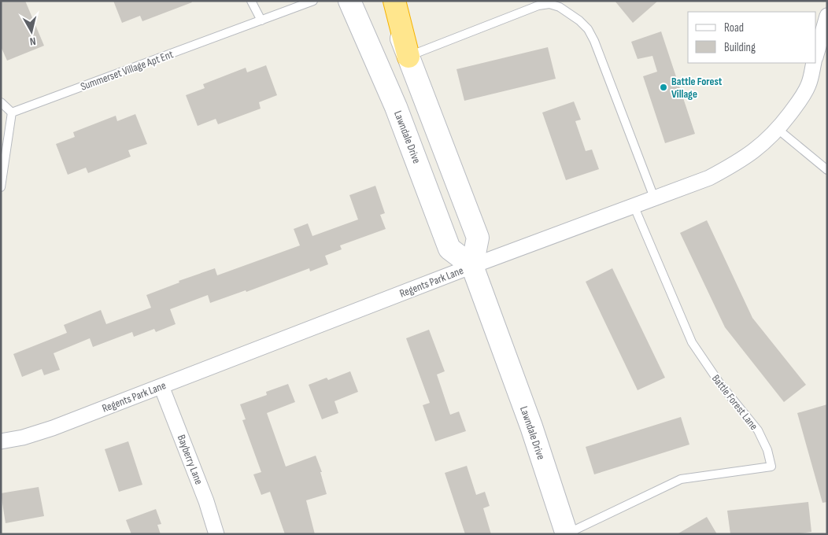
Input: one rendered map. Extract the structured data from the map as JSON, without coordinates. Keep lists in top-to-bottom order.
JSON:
{
  "streets": {
    "main road": ["Lawndale Drive"],
    "street": ["Regents Park Lane", "Bayberry Lane"],
    "lane": ["Summerset Village Apt Ent", "Battle Forest Lane"]
  },
  "crossings": [
    ["Lawndale Drive", "Regents Park Lane"],
    ["Lawndale Drive", "Battle Forest Lane"],
    ["Regents Park Lane", "Battle Forest Lane"],
    ["Regents Park Lane", "Bayberry Lane"]
  ],
  "places": ["Battle Forest Village"],
  "legend": ["Road", "Building"],
  "north": "bottom"
}
